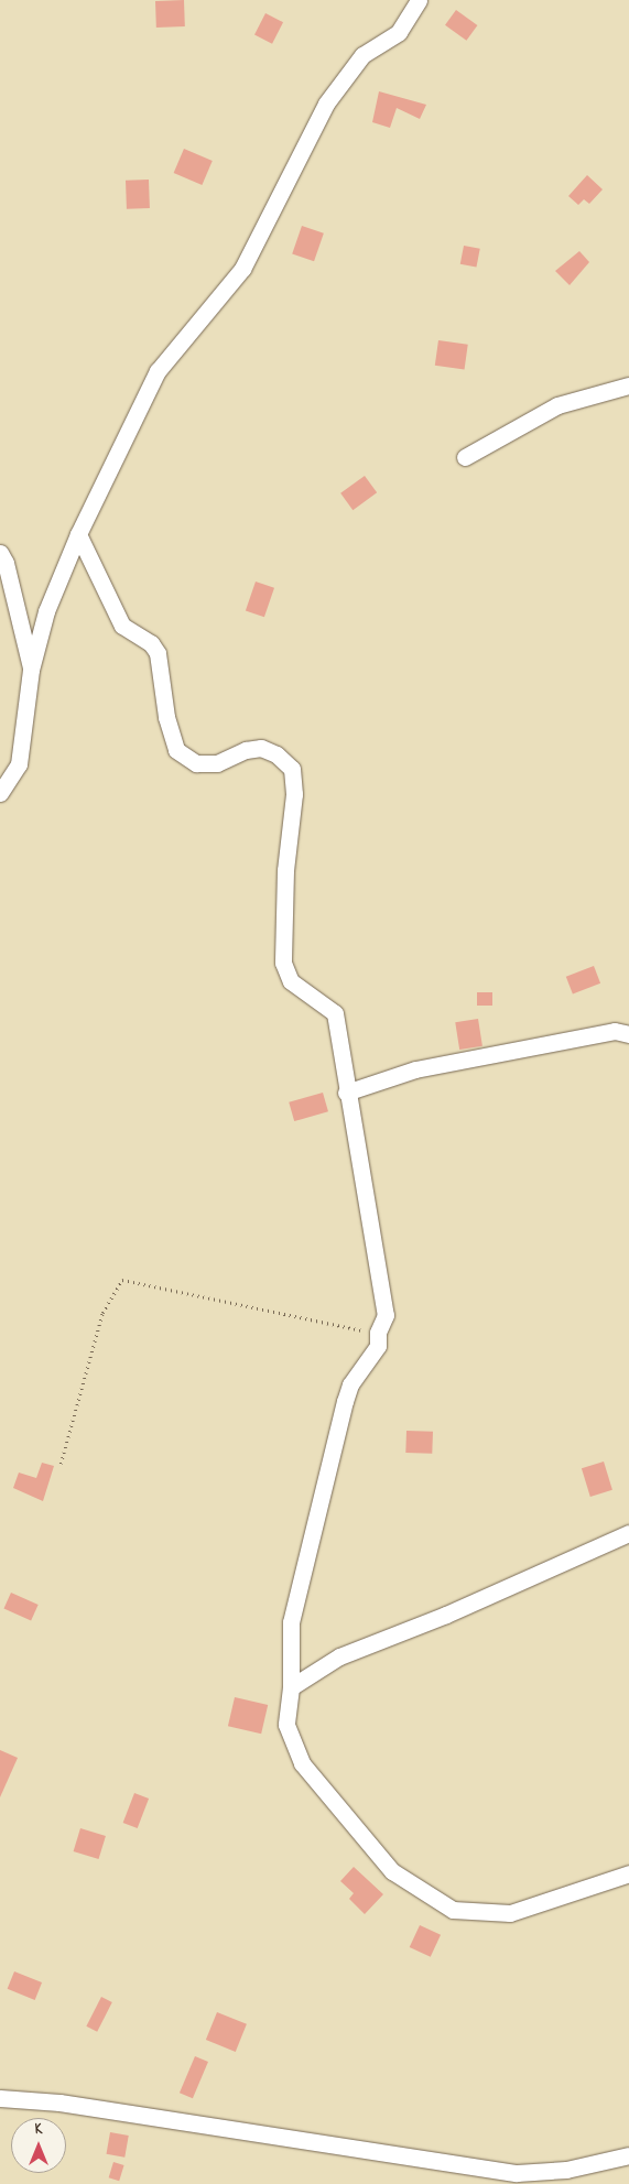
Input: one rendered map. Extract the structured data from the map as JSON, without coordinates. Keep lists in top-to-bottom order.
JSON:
{
  "north": "top"
}
